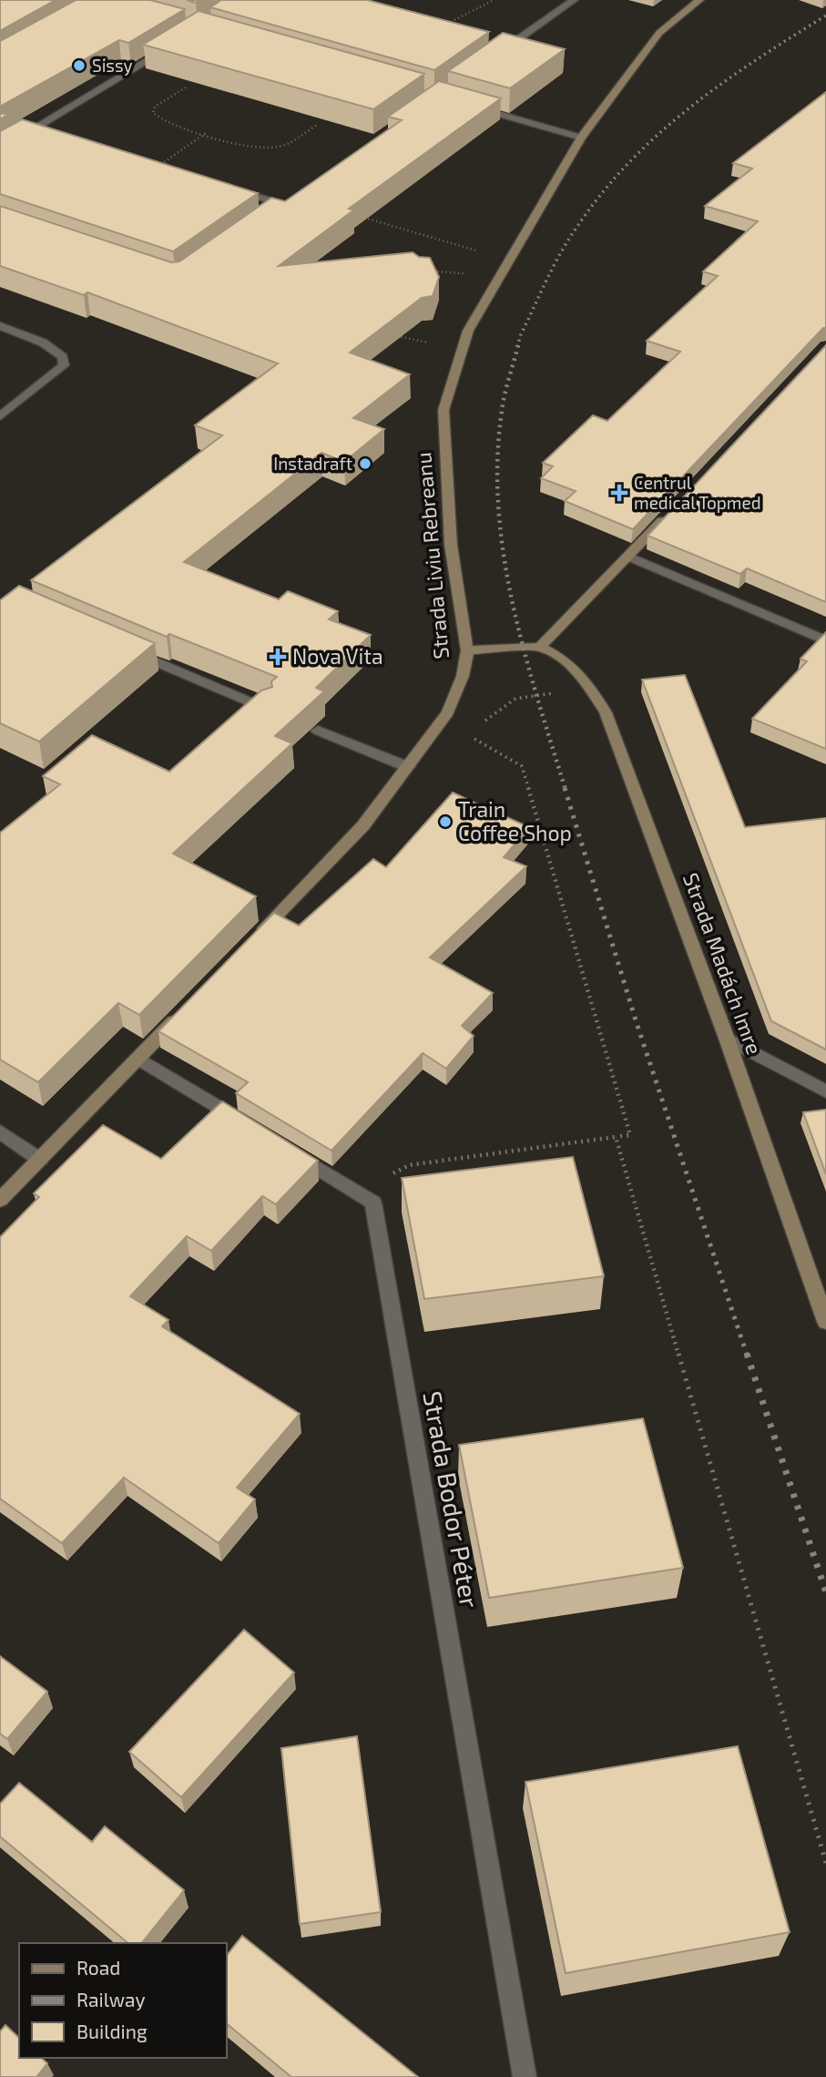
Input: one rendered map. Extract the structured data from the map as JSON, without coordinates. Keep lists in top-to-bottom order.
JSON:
{
  "streets": {
    "street": ["Strada Liviu Rebreanu", "Strada Madách Imre", "Strada Bodor Péter"]
  },
  "places": {
    "other": ["Sissy", "Instadraft", "Train Coffee Shop"],
    "health": ["Centrul medical Topmed", "Nova Vita"]
  },
  "legend": ["Road", "Railway", "Building"]
}
